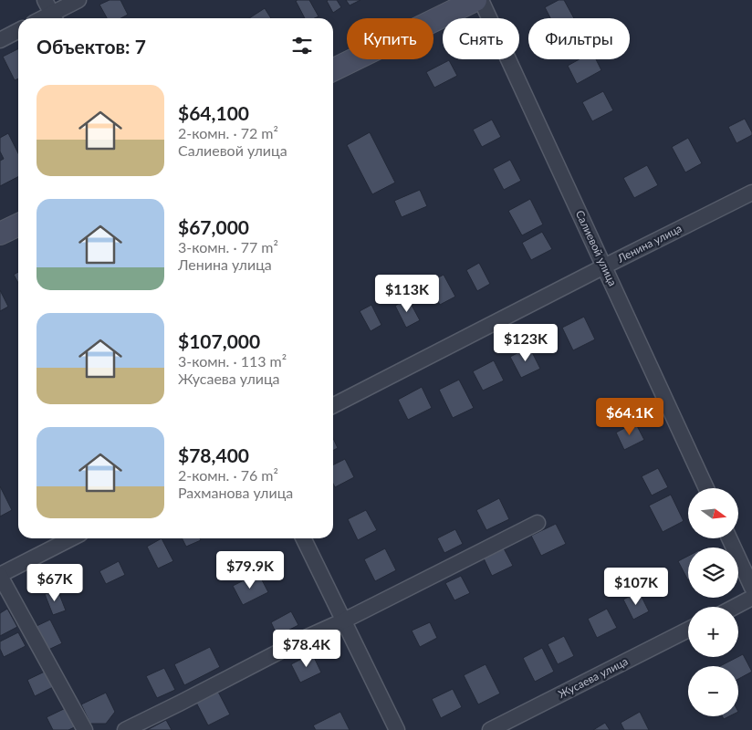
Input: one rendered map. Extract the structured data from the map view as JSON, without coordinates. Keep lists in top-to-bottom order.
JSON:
{
  "streets": {
    "street": ["Ленина улица", "Салиевой улица", "Жусаева улица"]
  },
  "crossings": [
    ["Ленина улица", "Салиевой улица"]
  ],
  "north": "right",
  "page": {
    "chip": ["Купить", "Снять", "Фильтры"],
    "heading": "Объектов: 7",
    "list": [
      {
        "name": "$64,100",
        "note": "2-комн. · 72 m² · Салиевой улица"
      },
      {
        "name": "$67,000",
        "note": "3-комн. · 77 m² · Ленина улица"
      },
      {
        "name": "$107,000",
        "note": "3-комн. · 113 m² · Жусаева улица"
      },
      {
        "name": "$78,400",
        "note": "2-комн. · 76 m² · Рахманова улица"
      }
    ],
    "price": [
      "$113K",
      "$123K",
      "$64.1K",
      "$79.9K",
      "$67K",
      "$107K",
      "$78.4K"
    ],
    "map_buttons": ["+", "−"]
  }
}
